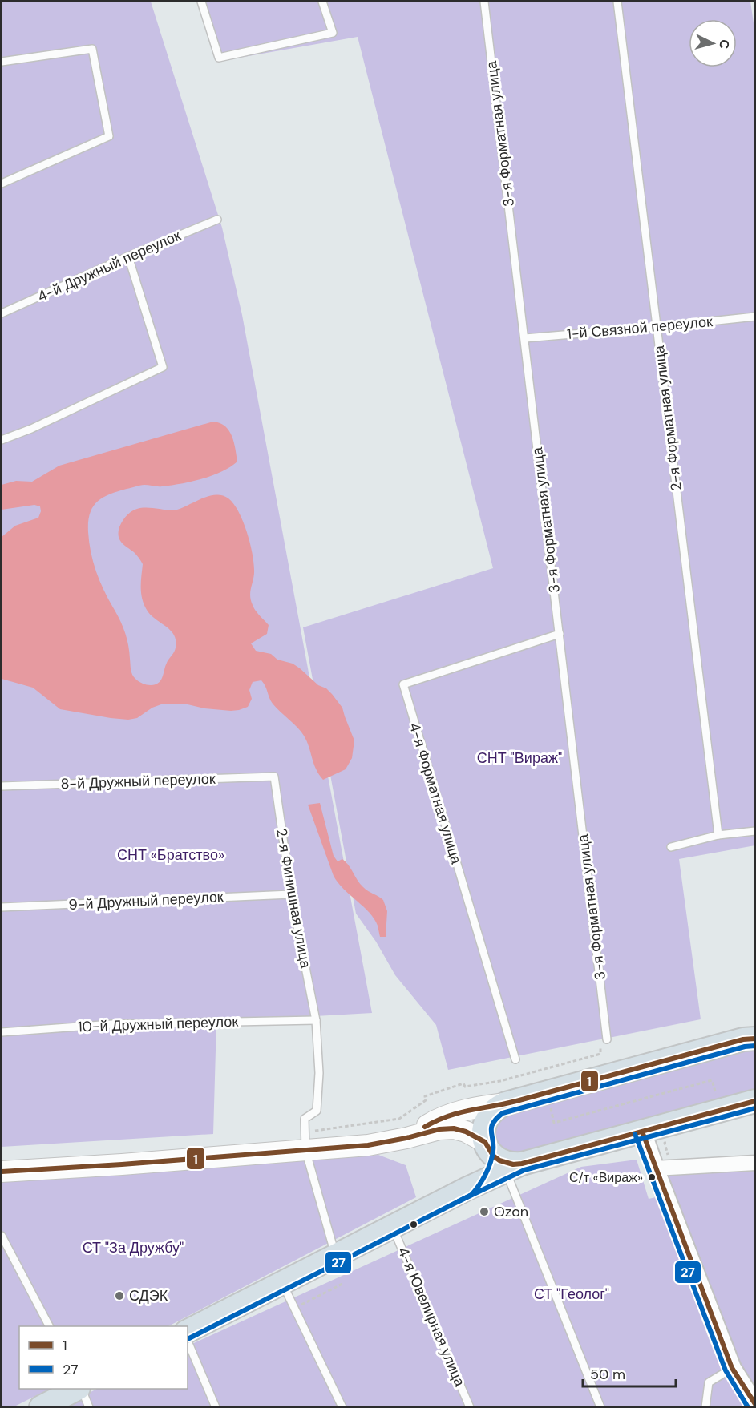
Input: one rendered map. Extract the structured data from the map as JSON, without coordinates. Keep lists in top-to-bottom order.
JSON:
{
  "streets": {
    "lane": [
      "3-я Форматная улица",
      "4-й Дружный переулок",
      "1-й Связной переулок",
      "2-я Форматная улица",
      "8-й Дружный переулок",
      "4-я Форматная улица",
      "2-я Финишная улица",
      "9-й Дружный переулок",
      "10-й Дружный переулок",
      "4-я Ювелирная улица"
    ]
  },
  "crossings": [
    ["3-я Форматная улица", "1-й Связной переулок"],
    ["3-я Форматная улица", "4-я Форматная улица"],
    ["1-й Связной переулок", "2-я Форматная улица"],
    ["8-й Дружный переулок", "2-я Финишная улица"],
    ["2-я Финишная улица", "9-й Дружный переулок"],
    ["2-я Финишная улица", "10-й Дружный переулок"]
  ],
  "parks": [
    "СНТ \"Вираж\"",
    "СНТ «Братство»",
    "СТ \"За Дружбу\"",
    "СТ \"Геолог\""
  ],
  "places": ["С/т «Вираж»", "Ozon", "СДЭК"],
  "lines": ["transit line 1", "transit line 27"],
  "legend": ["1", "27"],
  "scale_bar": "50 m",
  "north": "right"
}
